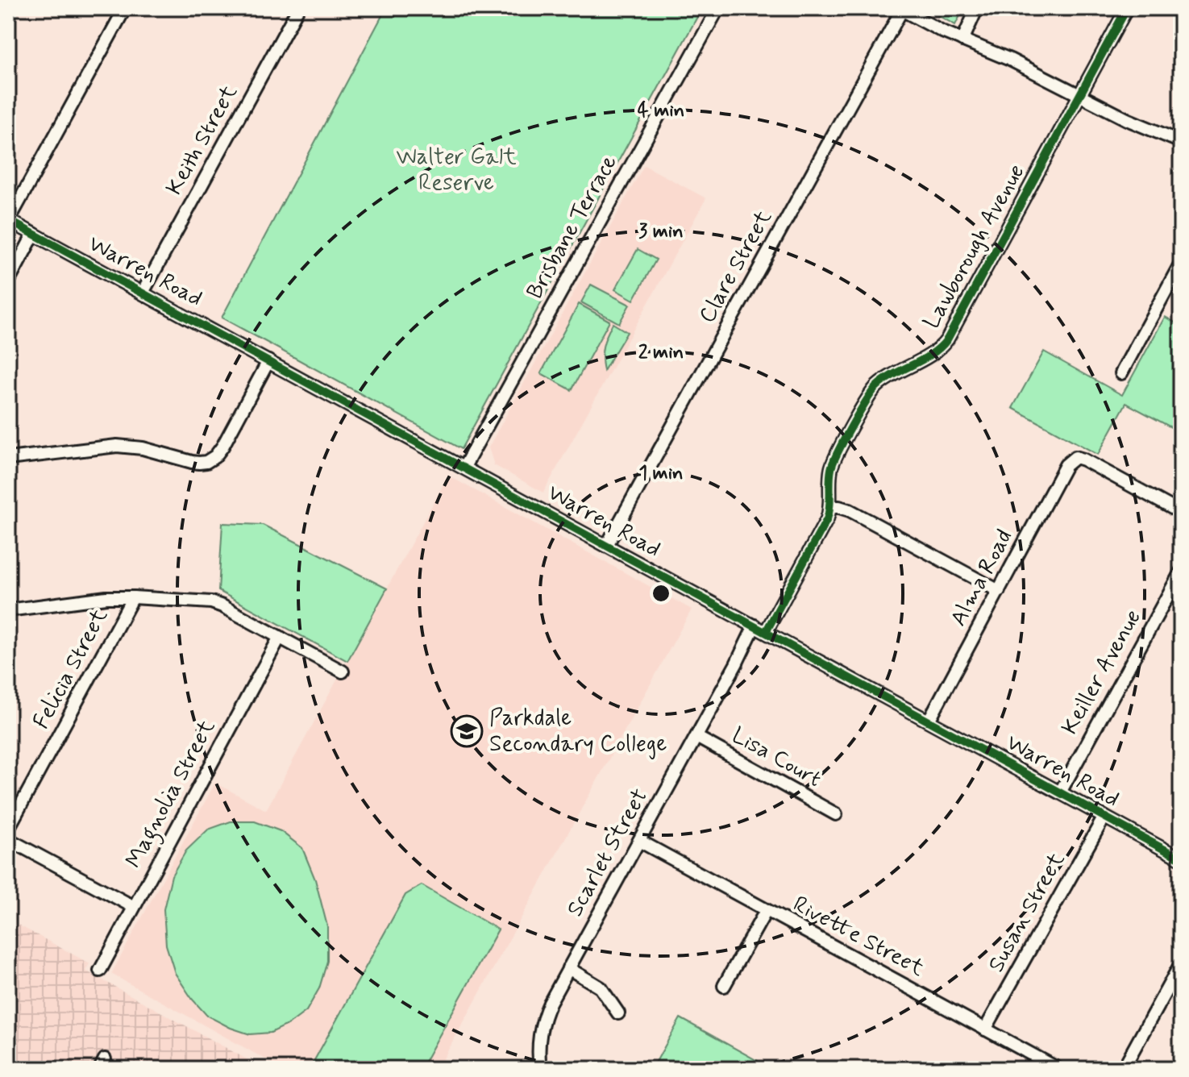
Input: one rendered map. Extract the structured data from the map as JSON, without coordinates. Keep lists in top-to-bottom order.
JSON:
{
  "streets": {
    "street": [
      "Keith Street",
      "Brisbane Terrace",
      "Lawborough Avenue",
      "Clare Street",
      "Warren Road",
      "Alma Road",
      "Felicia Street",
      "Keiller Avenue",
      "Lisa Court",
      "Magnolia Street",
      "Scarlet Street",
      "Susan Street",
      "Rivette Street"
    ]
  },
  "crossings": [
    ["Keith Street", "Warren Road"],
    ["Brisbane Terrace", "Warren Road"],
    ["Lawborough Avenue", "Warren Road"],
    ["Lawborough Avenue", "Scarlet Street"],
    ["Clare Street", "Warren Road"],
    ["Warren Road", "Alma Road"],
    ["Warren Road", "Keiller Avenue"],
    ["Warren Road", "Scarlet Street"],
    ["Warren Road", "Susan Street"],
    ["Lisa Court", "Scarlet Street"],
    ["Scarlet Street", "Rivette Street"],
    ["Susan Street", "Rivette Street"]
  ],
  "parks": ["Walter Galt Reserve"],
  "places": {
    "school or university": ["Parkdale Secondary College"]
  },
  "rings": [
    "4 min",
    "3 min",
    "2 min",
    "1 min"
  ]
}
